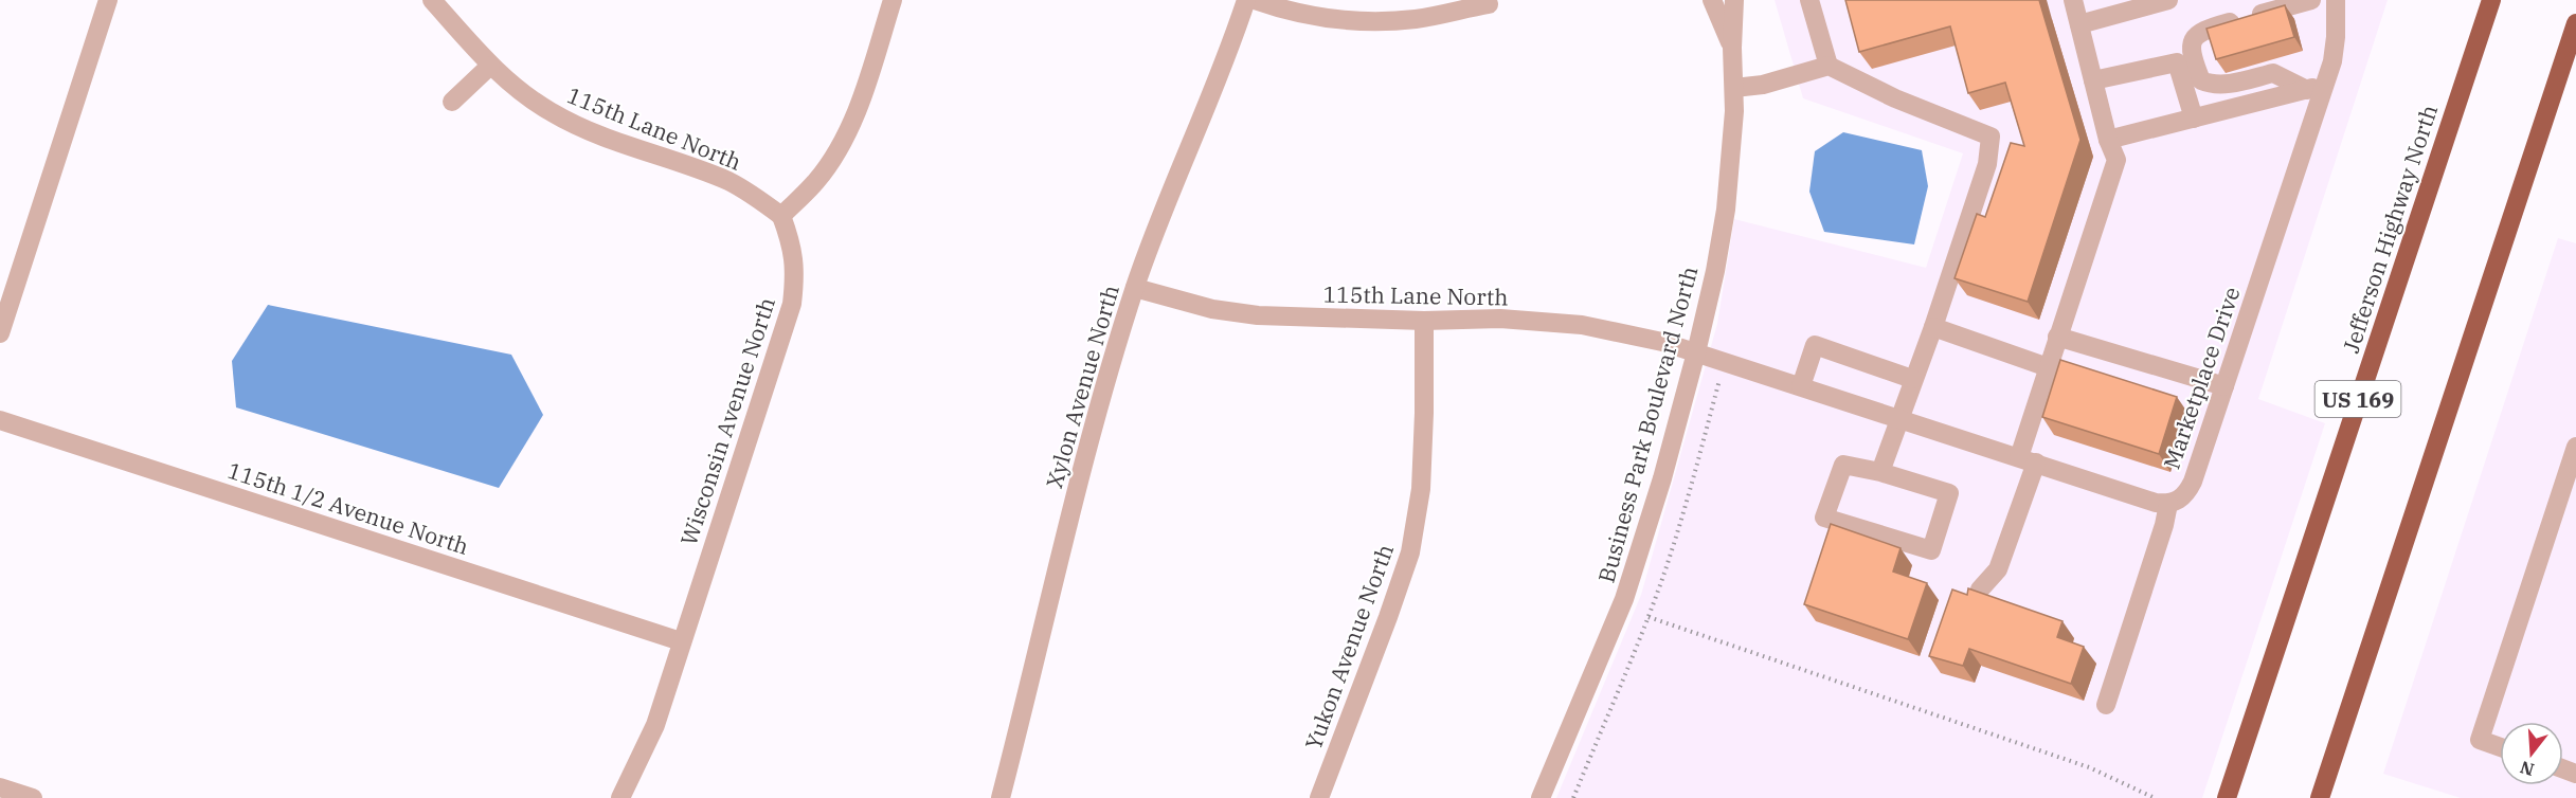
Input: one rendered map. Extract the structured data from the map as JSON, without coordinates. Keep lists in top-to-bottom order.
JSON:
{
  "streets": {
    "highway": ["Jefferson Highway North", "US 169"],
    "street": [
      "115th Lane North",
      "Marketplace Drive",
      "Xylon Avenue North",
      "Wisconsin Avenue North",
      "Business Park Boulevard North",
      "115th 1/2 Avenue North",
      "Yukon Avenue North"
    ]
  },
  "crossings": [
    ["115th Lane North", "Xylon Avenue North"],
    ["115th Lane North", "Wisconsin Avenue North"],
    ["115th Lane North", "Business Park Boulevard North"],
    ["115th Lane North", "Yukon Avenue North"],
    ["Wisconsin Avenue North", "115th 1/2 Avenue North"]
  ],
  "north": "bottom"
}
